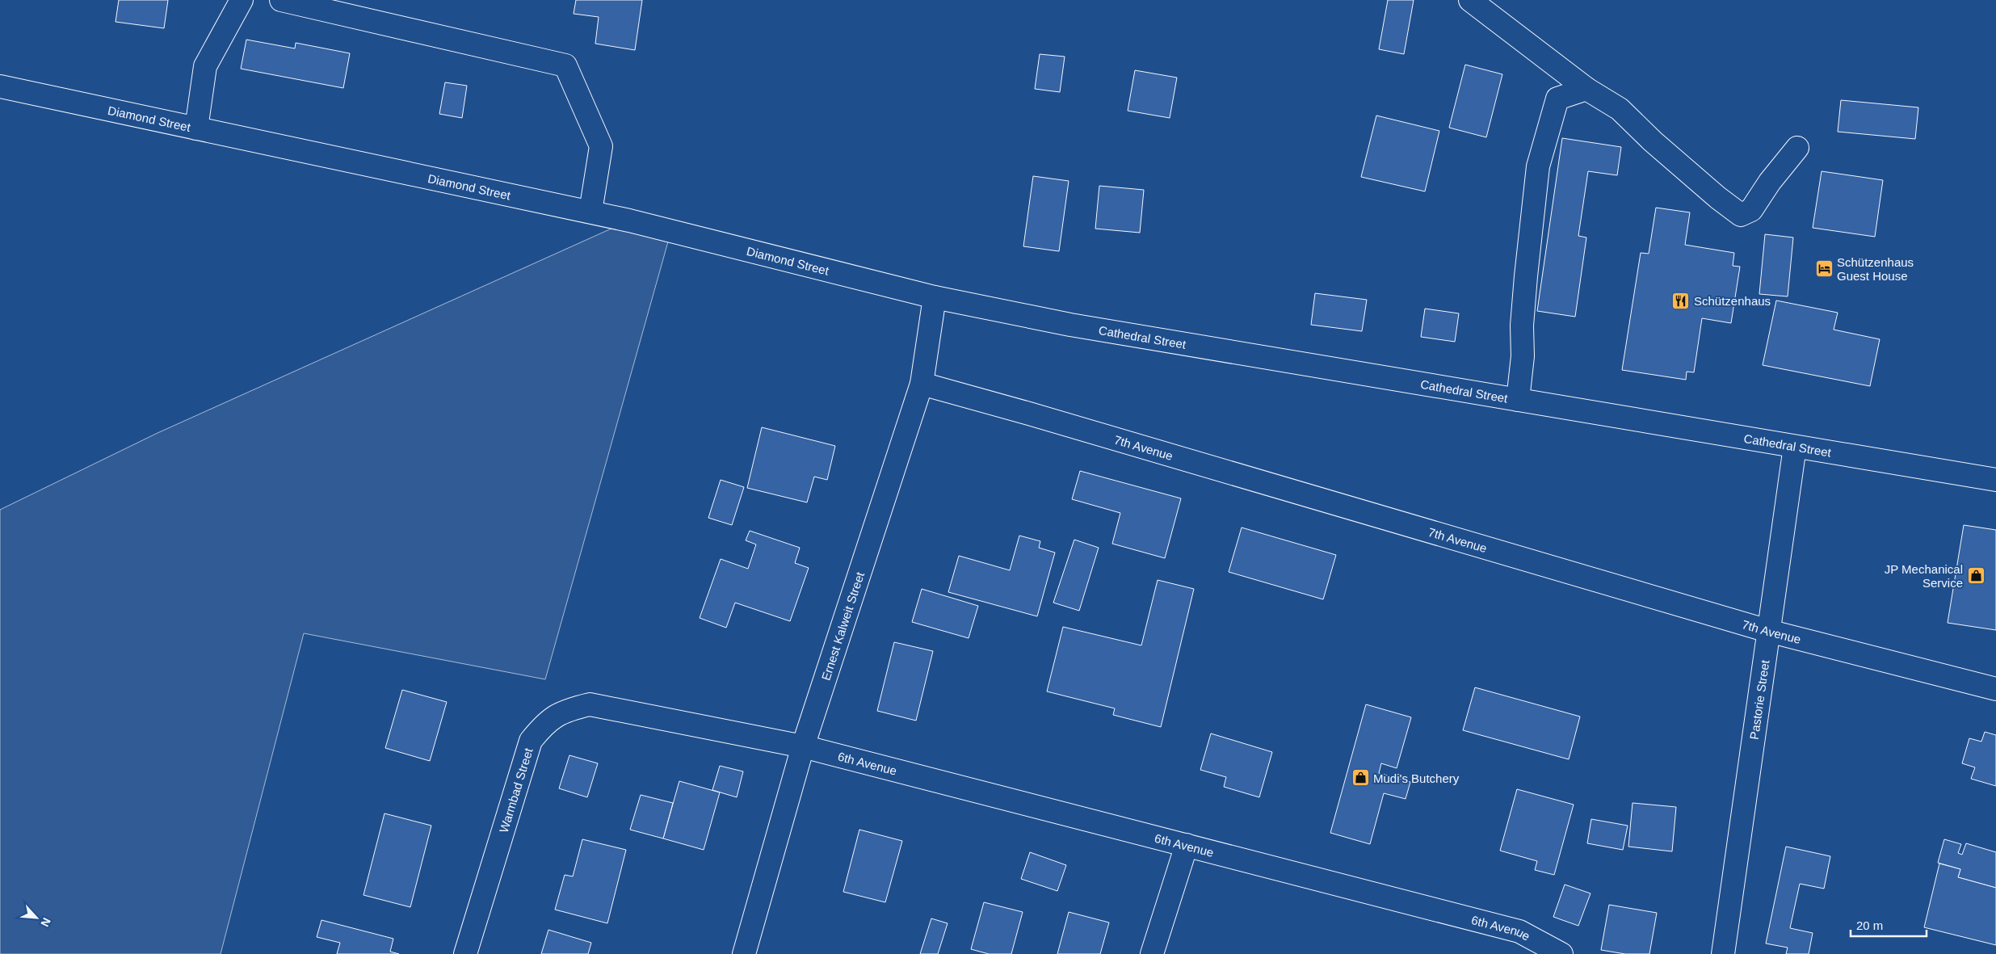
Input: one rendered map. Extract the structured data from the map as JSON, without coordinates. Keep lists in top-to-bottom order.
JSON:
{
  "streets": {
    "street": [
      "Diamond Street",
      "Cathedral Street",
      "7th Avenue",
      "Ernest Kalweit Street",
      "Pastorie Street",
      "6th Avenue",
      "Warmbad Street"
    ]
  },
  "crossings": [
    ["Diamond Street", "Cathedral Street"],
    ["Diamond Street", "Ernest Kalweit Street"],
    ["Cathedral Street", "Ernest Kalweit Street"],
    ["Cathedral Street", "Pastorie Street"],
    ["7th Avenue", "Ernest Kalweit Street"],
    ["7th Avenue", "Pastorie Street"],
    ["Ernest Kalweit Street", "6th Avenue"],
    ["Ernest Kalweit Street", "Warmbad Street"],
    ["6th Avenue", "Warmbad Street"]
  ],
  "places": {
    "hotel": ["Schützenhaus Guest House"],
    "restaurant": ["Schützenhaus"],
    "shop": ["JP Mechanical Service", "Mudi's Butchery"]
  },
  "scale_bar": "20 m",
  "north": "bottom right"
}
